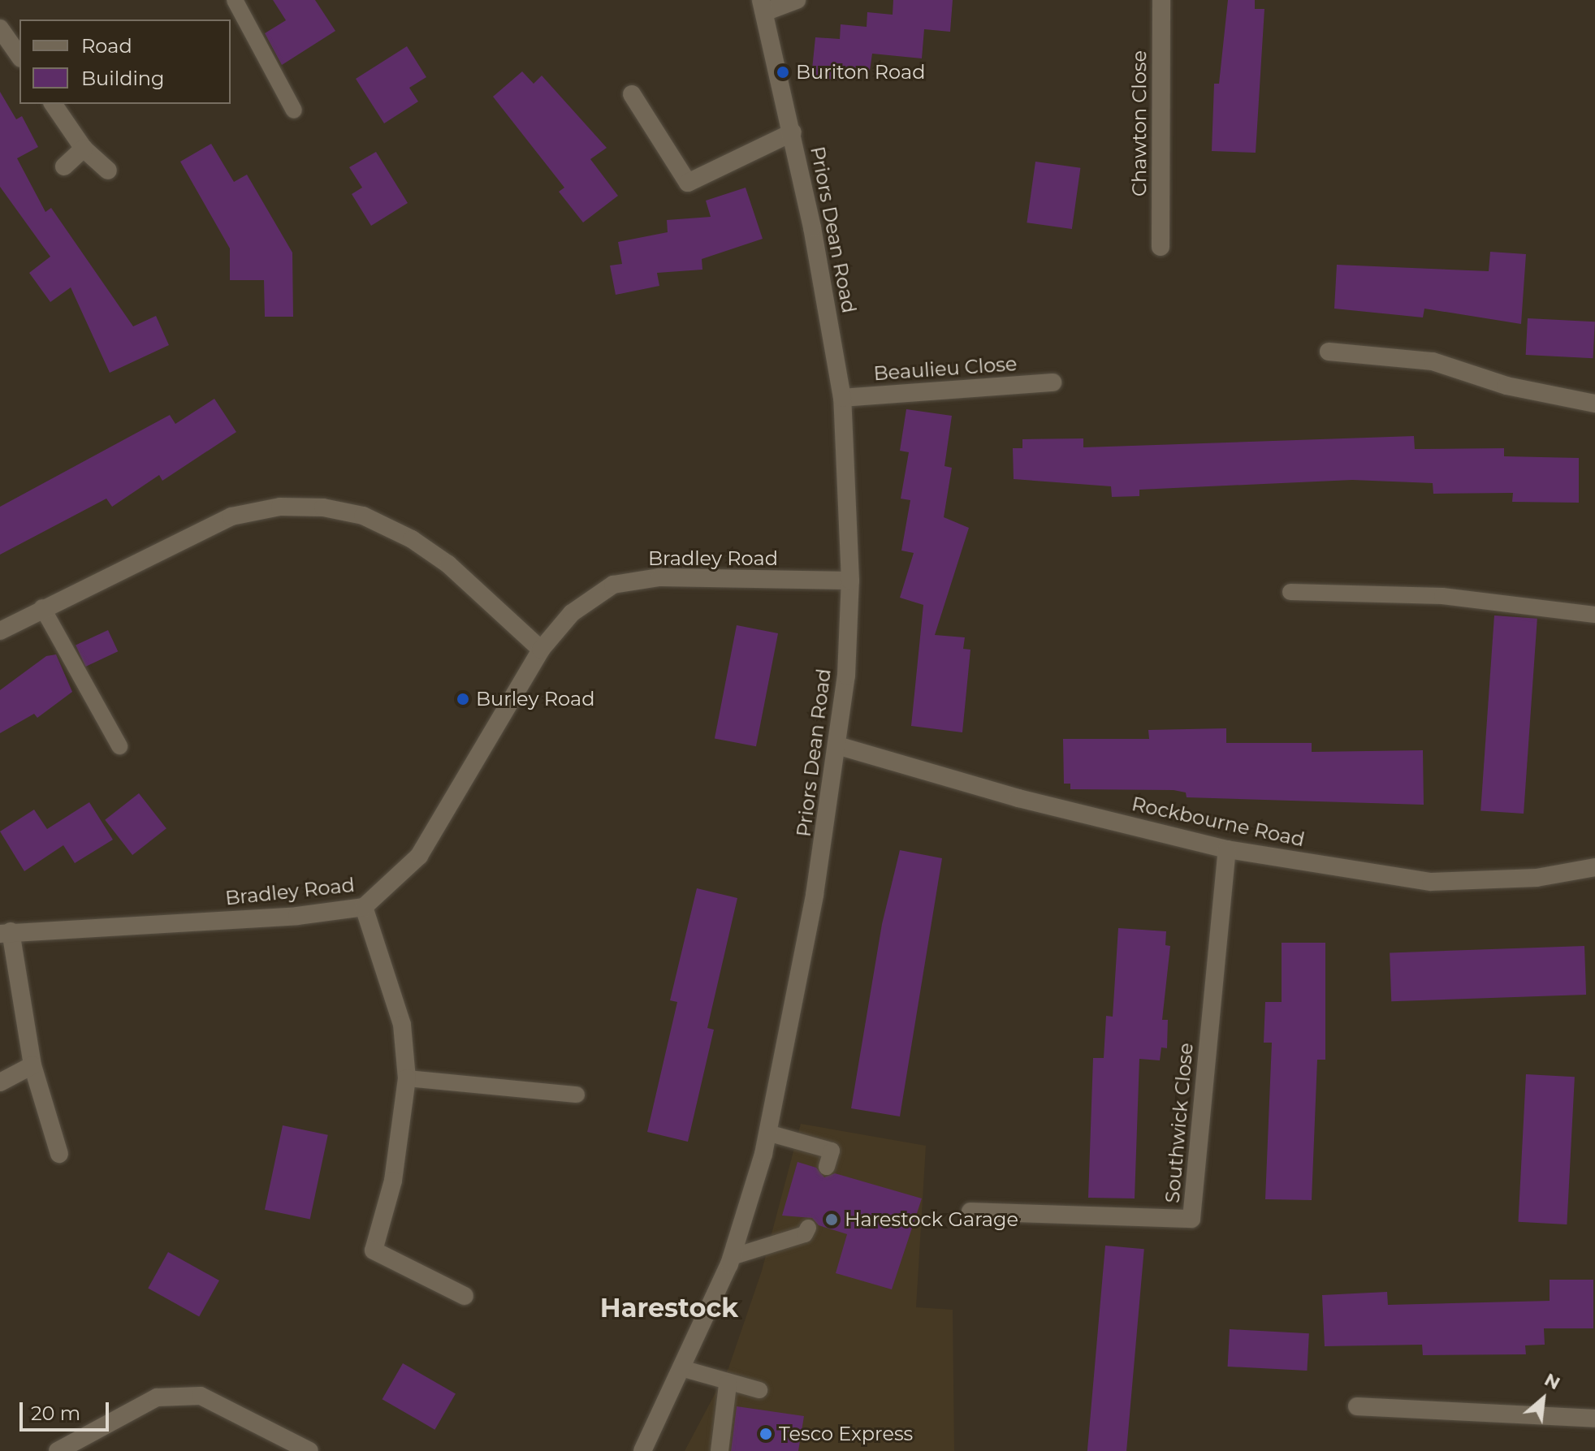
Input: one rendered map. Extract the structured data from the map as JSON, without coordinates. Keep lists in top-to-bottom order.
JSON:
{
  "streets": {
    "street": [
      "Chawton Close",
      "Priors Dean Road",
      "Beaulieu Close",
      "Bradley Road",
      "Rockbourne Road",
      "Southwick Close"
    ]
  },
  "crossings": [
    ["Priors Dean Road", "Beaulieu Close"],
    ["Priors Dean Road", "Bradley Road"],
    ["Priors Dean Road", "Rockbourne Road"],
    ["Rockbourne Road", "Southwick Close"]
  ],
  "districts": ["Harestock"],
  "places": [
    "Buriton Road",
    "Burley Road",
    "Harestock Garage",
    "Tesco Express"
  ],
  "legend": ["Road", "Building"],
  "scale_bar": "20 m",
  "north": "top right"
}
